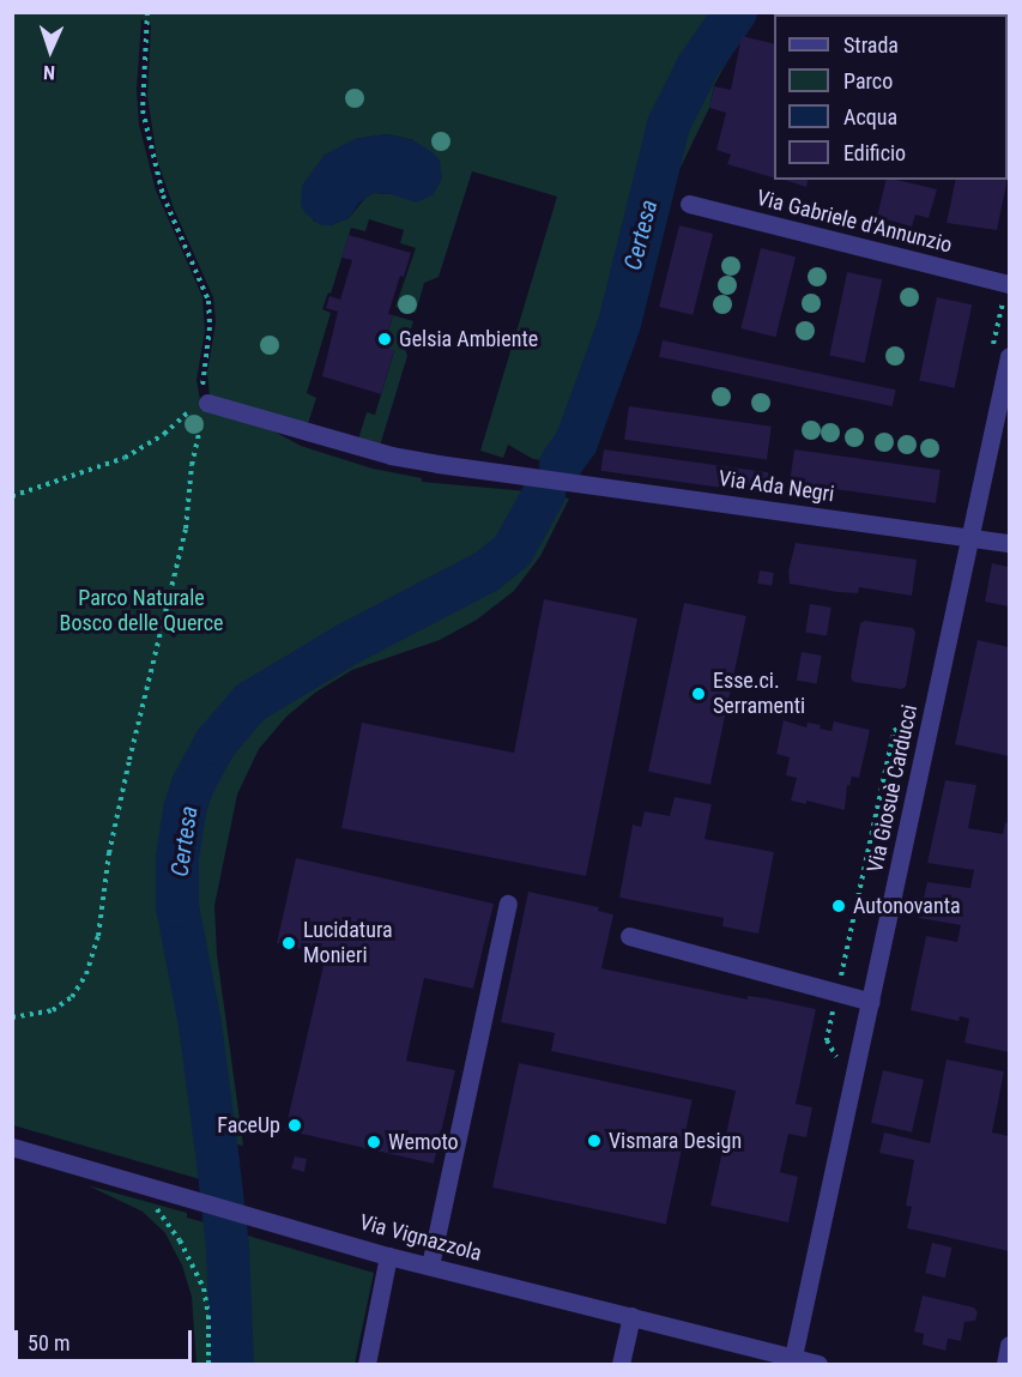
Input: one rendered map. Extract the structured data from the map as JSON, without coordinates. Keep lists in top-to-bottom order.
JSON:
{
  "streets": {
    "street": [
      "Via Gabriele d'Annunzio",
      "Via Ada Negri",
      "Via Giosuè Carducci",
      "Via Vignazzola"
    ]
  },
  "crossings": [
    ["Via Ada Negri", "Via Giosuè Carducci"],
    ["Via Giosuè Carducci", "Via Vignazzola"]
  ],
  "water": ["Certesa"],
  "parks": ["Parco Naturale Bosco delle Querce"],
  "places": [
    "Gelsia Ambiente",
    "Esse.ci. Serramenti",
    "Autonovanta",
    "Lucidatura Monieri",
    "FaceUp",
    "Vismara Design",
    "Wemoto"
  ],
  "legend": [
    "Strada",
    "Parco",
    "Acqua",
    "Edificio"
  ],
  "scale_bar": "50 m",
  "north": "bottom"
}
